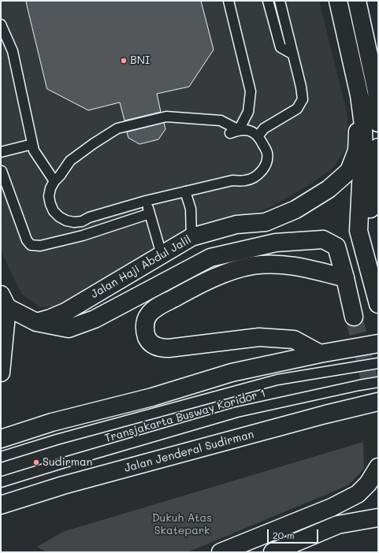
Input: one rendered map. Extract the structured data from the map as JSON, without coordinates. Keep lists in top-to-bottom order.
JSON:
{
  "streets": {
    "main road": ["Jalan Haji Abdul Jalil", "Jalan Jenderal Sudirman"],
    "lane": ["Transjakarta Busway Koridor 1"]
  },
  "parks": ["Dukuh Atas Skatepark"],
  "places": ["BNI", "Sudirman"],
  "scale_bar": "20 m"
}
